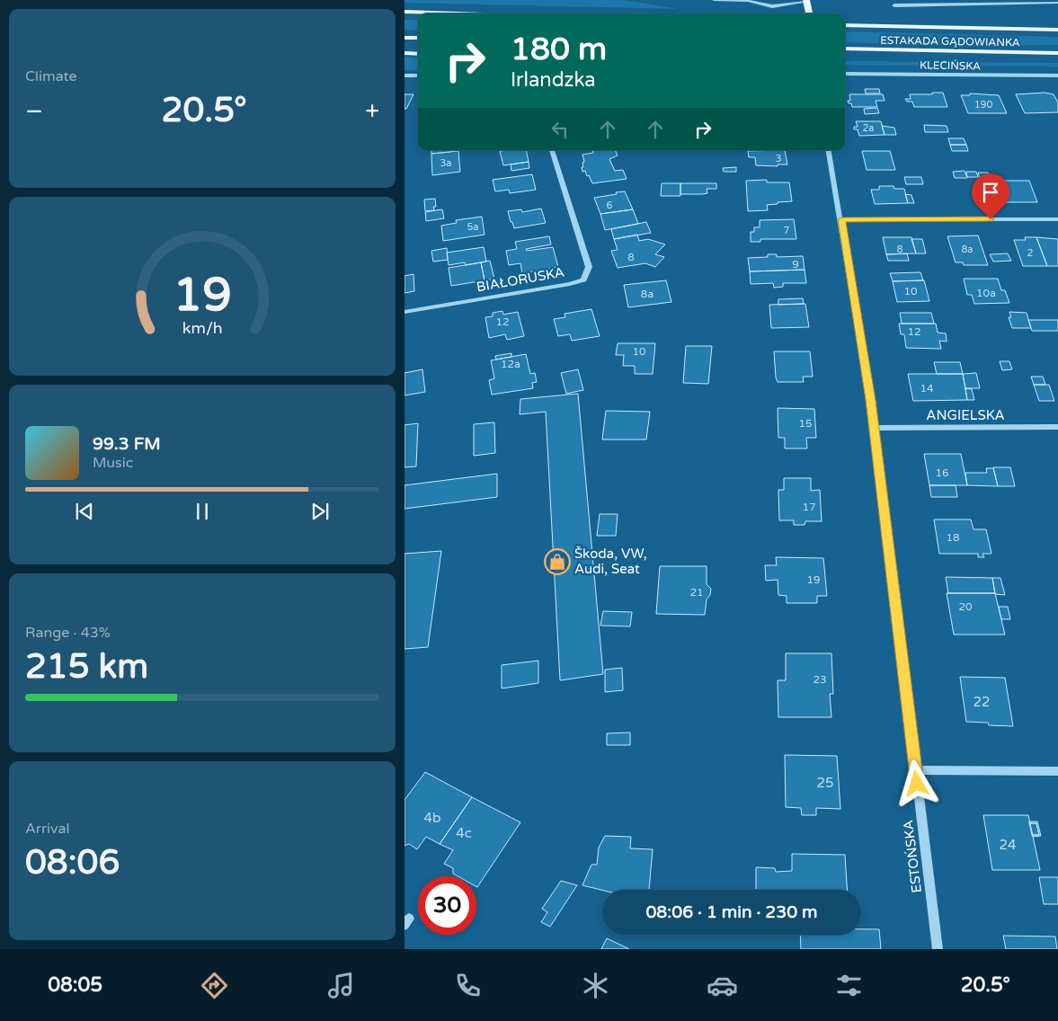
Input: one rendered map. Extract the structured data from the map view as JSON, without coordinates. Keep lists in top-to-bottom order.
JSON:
{
  "streets": {
    "main road": ["ESTAKADA GĄDOWIANKA"],
    "street": [
      "KLECIŃSKA",
      "BIAŁORUSKA",
      "ANGIELSKA",
      "ESTOŃSKA"
    ]
  },
  "crossings": [
    ["ANGIELSKA", "ESTOŃSKA"]
  ],
  "places": {
    "shop": ["Škoda, VW, Audi, Seat"]
  },
  "house_numbers": [
    "190",
    "2a",
    "3",
    "3a",
    "6",
    "5a",
    "7",
    "8",
    "8a",
    "2",
    "8",
    "9",
    "10",
    "10a",
    "8a",
    "12",
    "12",
    "10",
    "12a",
    "14",
    "15",
    "16",
    "17",
    "18",
    "19",
    "21",
    "20",
    "23",
    "22",
    "25",
    "4b",
    "4c",
    "24"
  ],
  "page": {
    "tile": [
      "Climate",
      ["Range · 43%", "215 km"],
      ["Arrival", "08:06"]
    ],
    "turn": ["180 m", "Irlandzka"],
    "heat": ["−", "20.5°", "+"],
    "song": ["99.3 FM", "Music"],
    "limit": "30",
    "trip": "08:06 · 1 min · 230 m",
    "tabs": ["08:05", "20.5°"],
    "gauge": ["19", "km/h"]
  }
}
